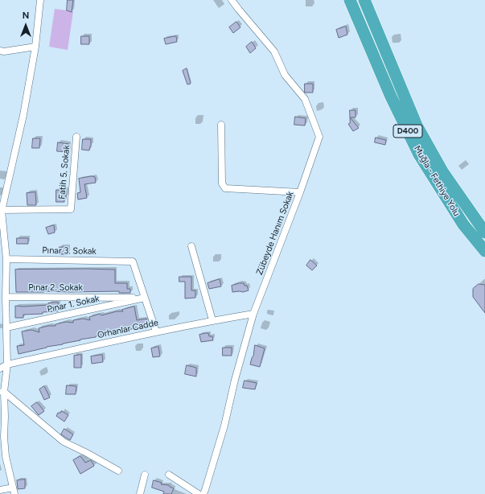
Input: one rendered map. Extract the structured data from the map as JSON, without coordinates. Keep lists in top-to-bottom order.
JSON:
{
  "streets": {
    "highway": ["D400", "Muğla - Fethiye Yolu"],
    "street": [
      "Fatih 5. Sokak",
      "Zübeyde Hanım Sokak",
      "Pınar 3. Sokak",
      "Pınar 2. Sokak",
      "Pınar 1. Sokak",
      "Orhanlar Cadde"
    ]
  },
  "crossings": [
    ["Zübeyde Hanım Sokak", "Orhanlar Cadde"],
    ["Pınar 3. Sokak", "Pınar 2. Sokak"],
    ["Pınar 3. Sokak", "Pınar 1. Sokak"],
    ["Pınar 2. Sokak", "Pınar 1. Sokak"]
  ],
  "north": "top"
}
